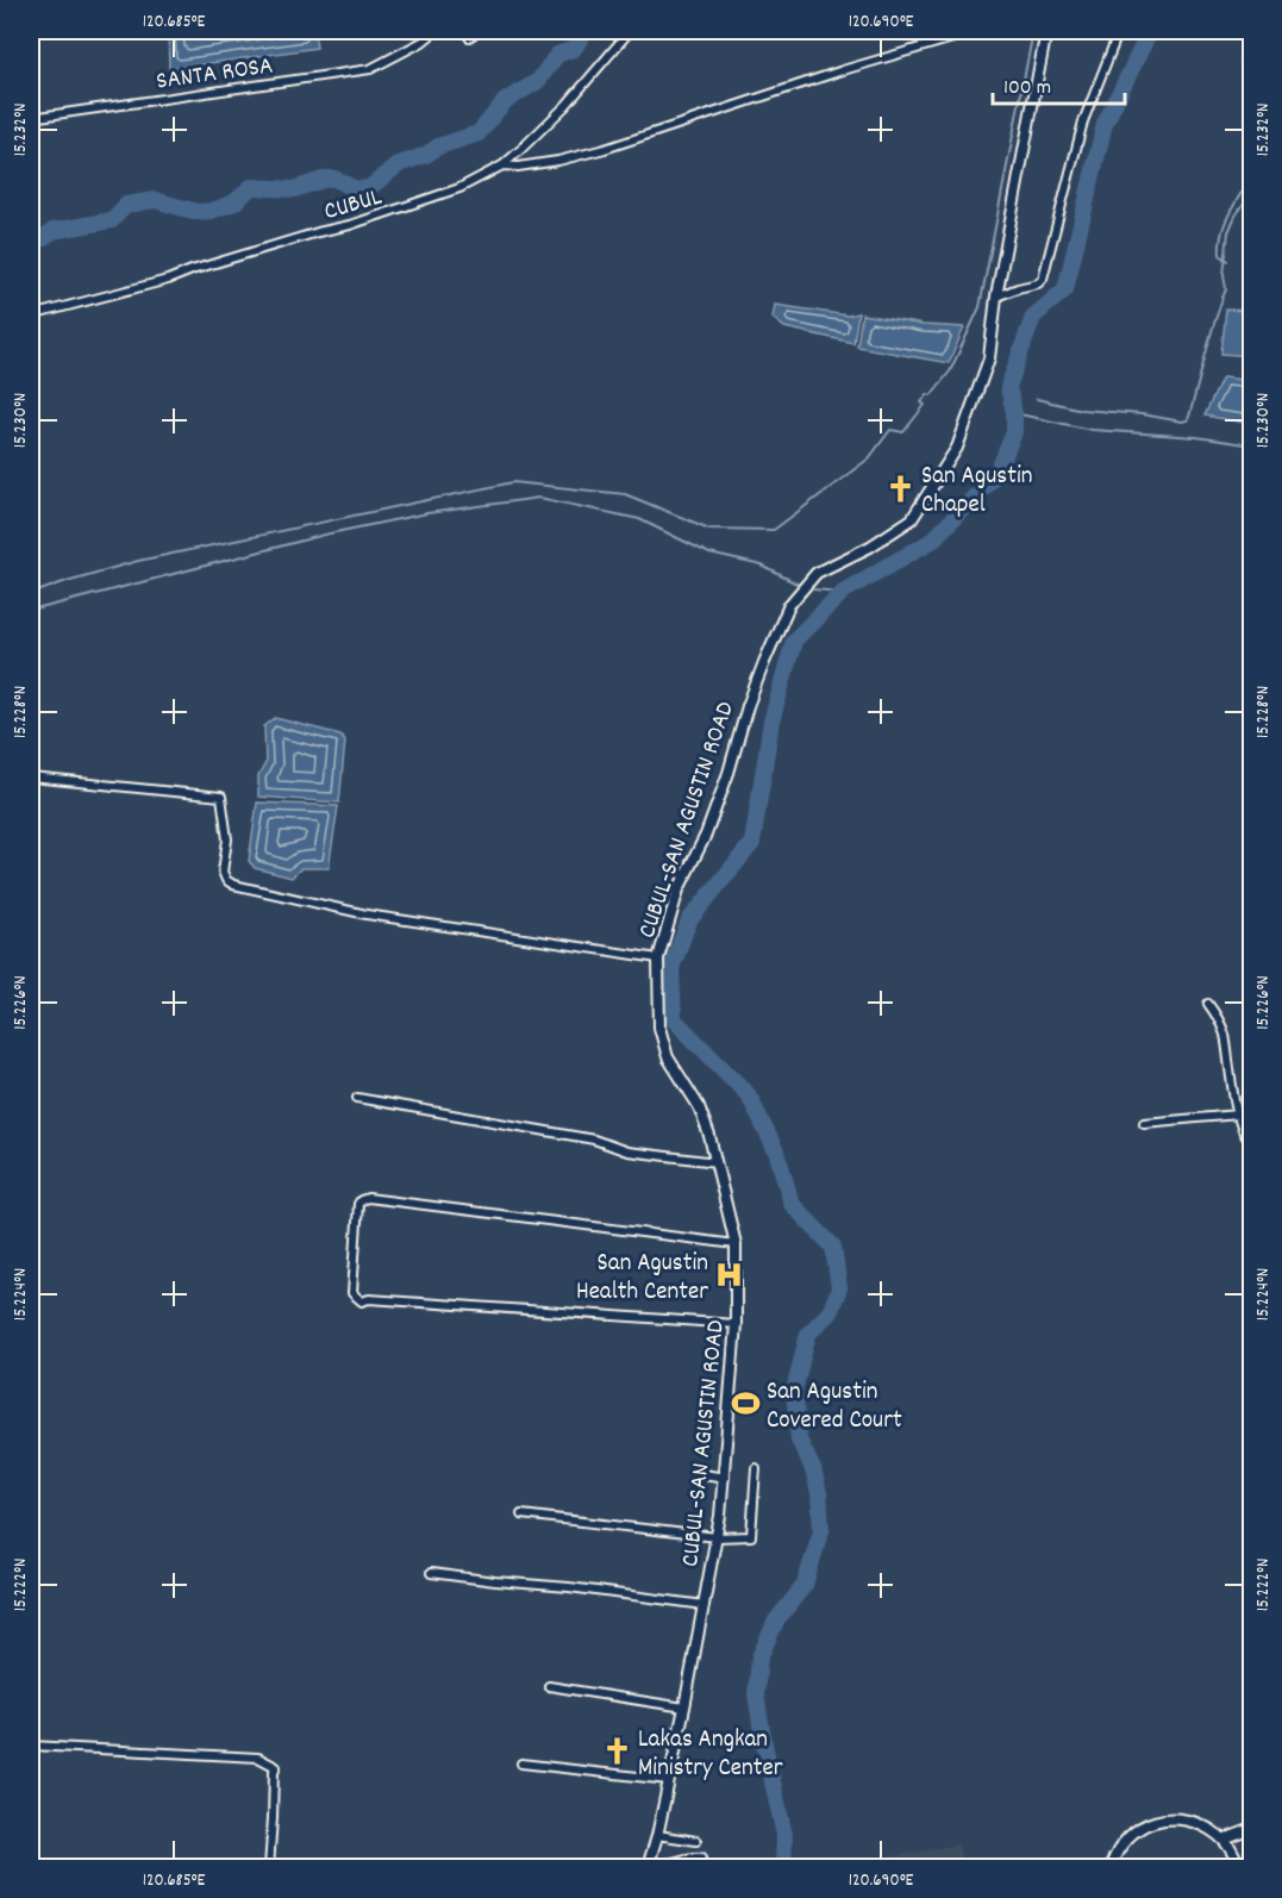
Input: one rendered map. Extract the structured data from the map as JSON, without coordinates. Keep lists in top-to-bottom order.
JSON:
{
  "streets": {
    "street": ["SANTA ROSA", "CUBUL", "CUBUL-SAN AGUSTIN ROAD"]
  },
  "places": {
    "church": ["San Agustin Chapel", "Lakas Angkan Ministry Center"],
    "hospital": ["San Agustin Health Center"],
    "sports": ["San Agustin Covered Court"]
  },
  "scale_bar": "100 m",
  "coordinates": [
    "120.685°E",
    "120.690°E",
    "15.232°N",
    "15.230°N",
    "15.228°N",
    "15.226°N",
    "15.224°N",
    "15.222°N"
  ]
}
